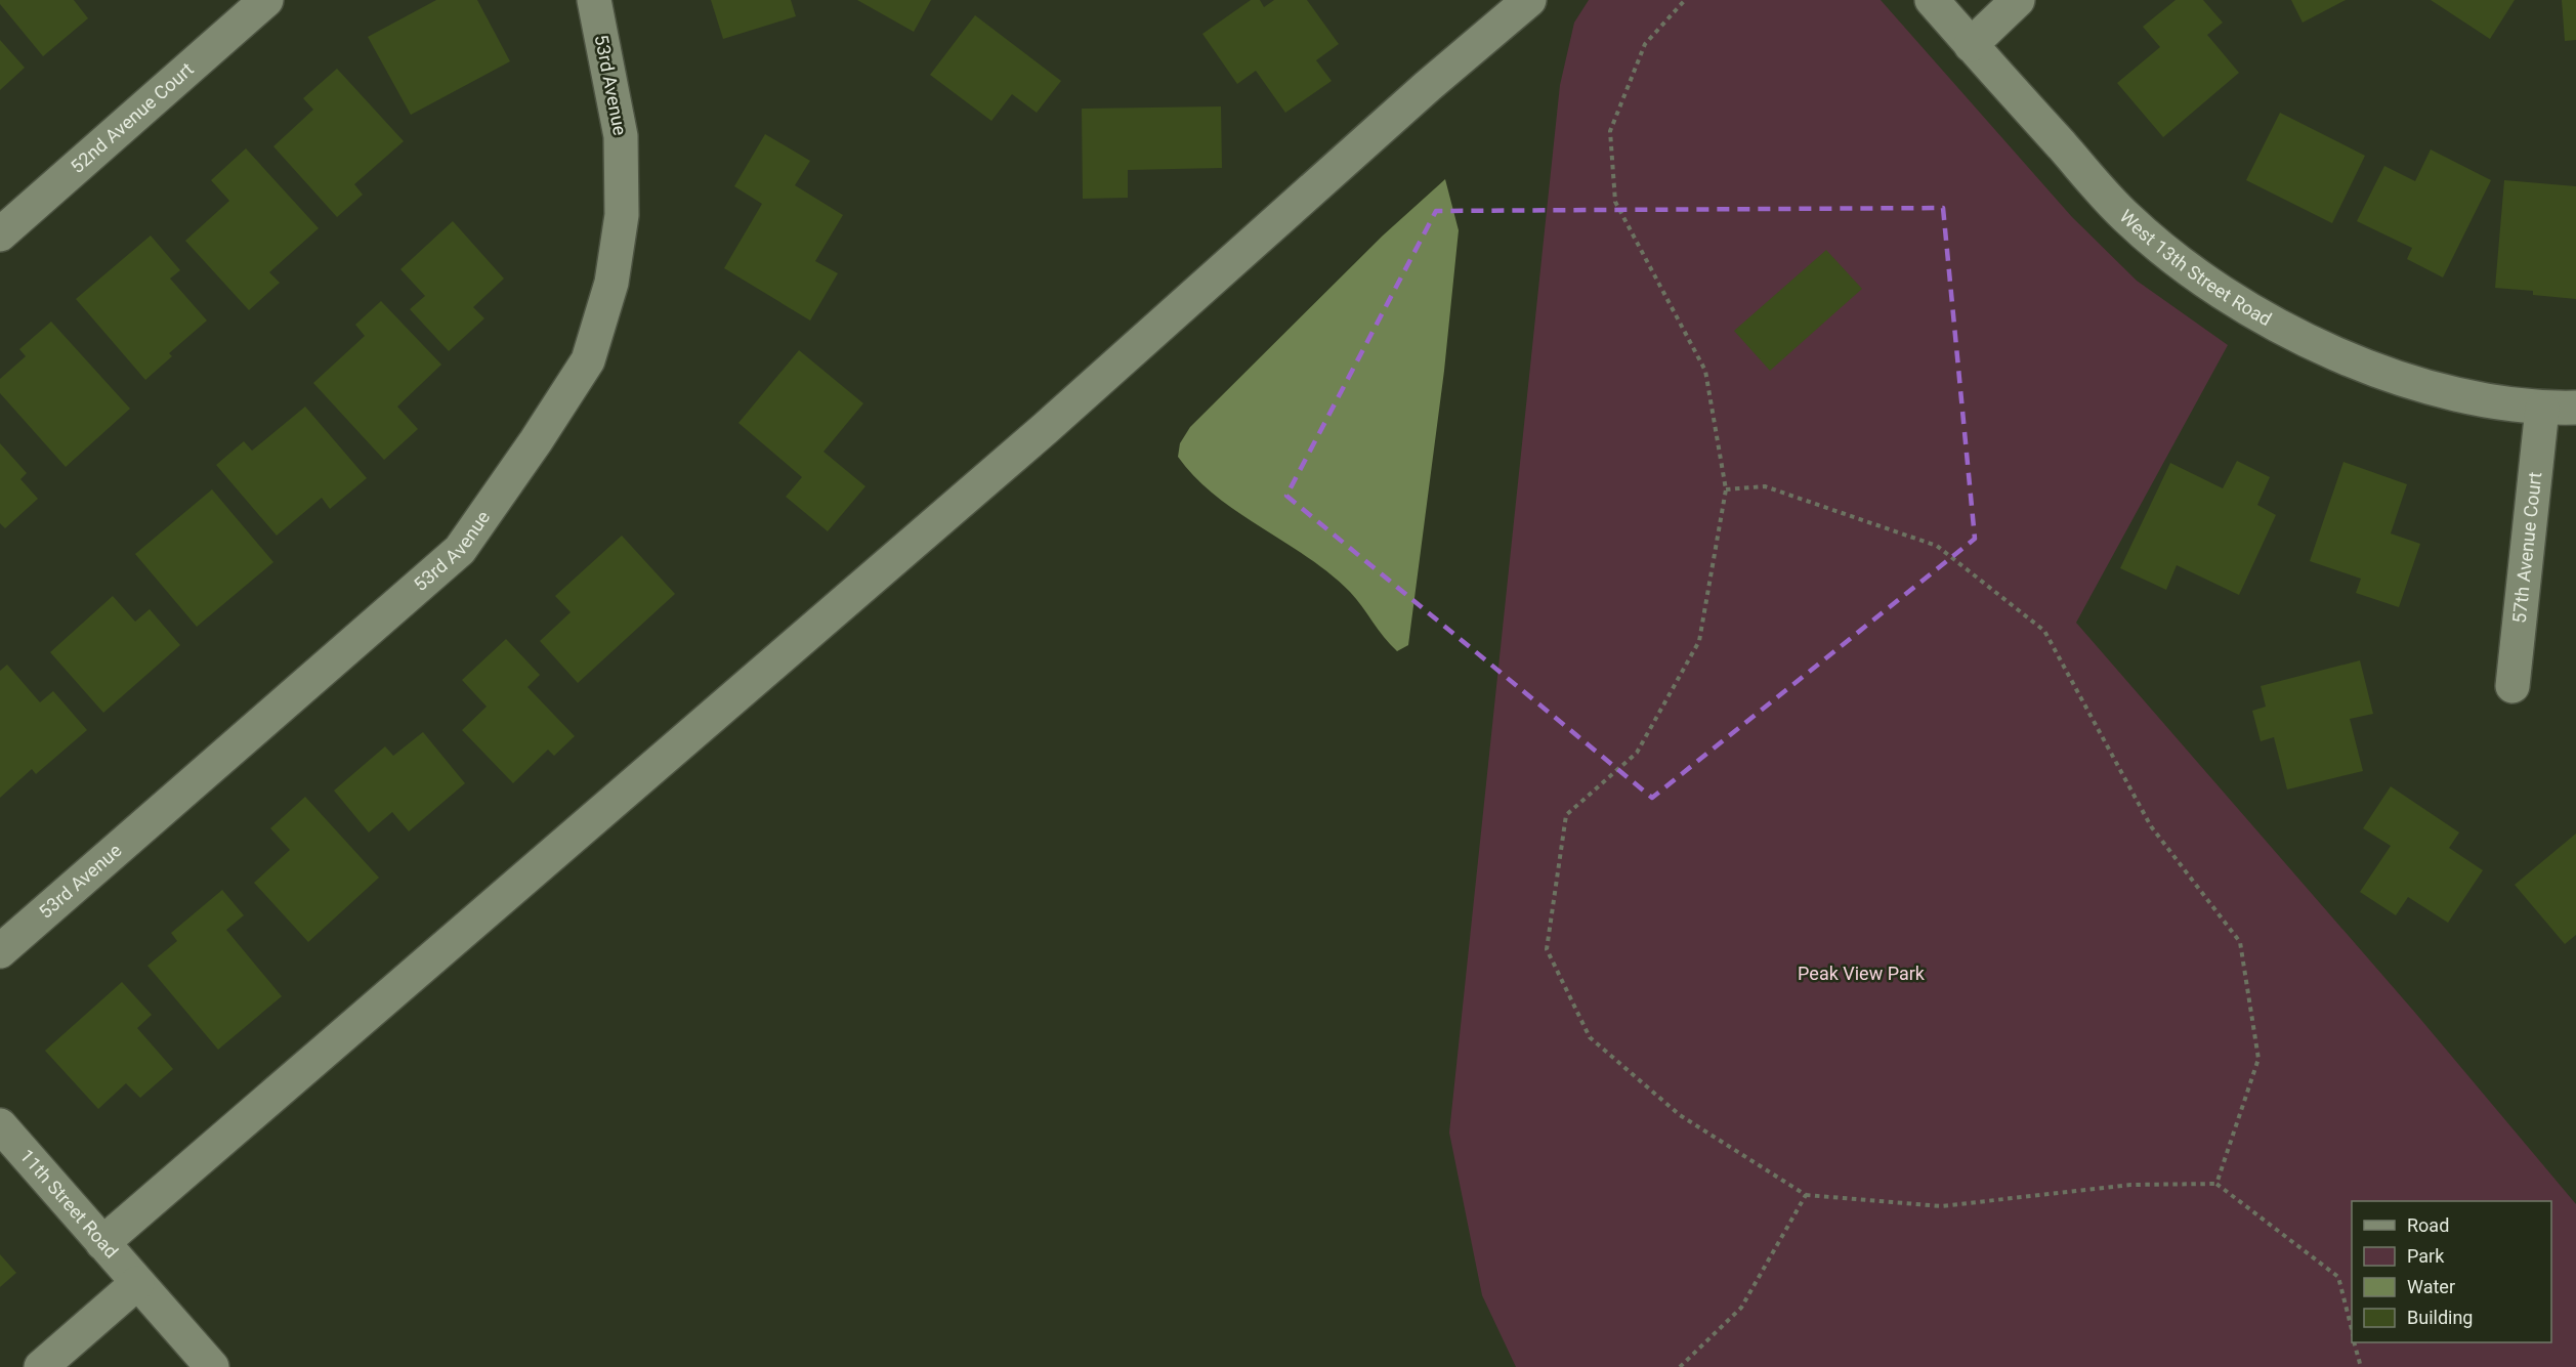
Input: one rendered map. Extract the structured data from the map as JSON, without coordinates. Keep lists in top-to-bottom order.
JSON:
{
  "streets": {
    "street": [
      "53rd Avenue",
      "52nd Avenue Court",
      "West 13th Street Road",
      "57th Avenue Court",
      "11th Street Road"
    ]
  },
  "crossings": [
    ["West 13th Street Road", "57th Avenue Court"]
  ],
  "parks": ["Peak View Park"],
  "legend": [
    "Road",
    "Park",
    "Water",
    "Building"
  ]
}
